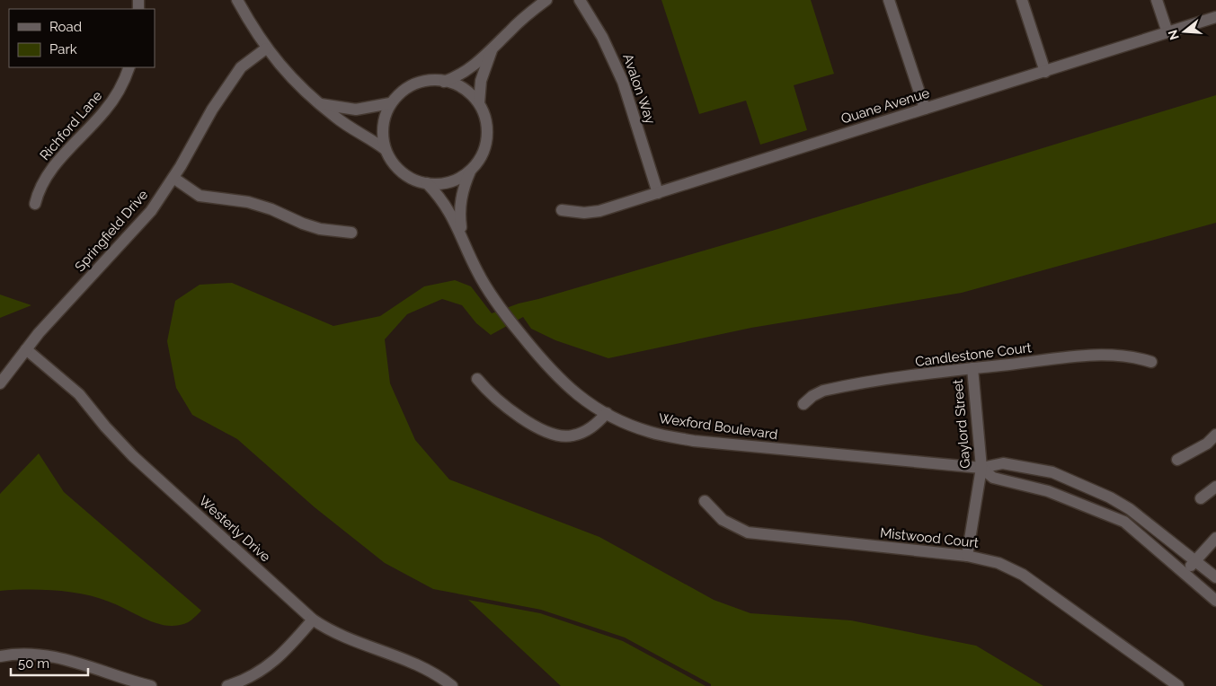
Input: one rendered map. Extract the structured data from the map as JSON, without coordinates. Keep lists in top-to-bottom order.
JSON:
{
  "streets": {
    "street": [
      "Avalon Way",
      "Quane Avenue",
      "Richford Lane",
      "Springfield Drive",
      "Candlestone Court",
      "Gaylord Street",
      "Wexford Boulevard",
      "Westerly Drive",
      "Mistwood Court"
    ]
  },
  "crossings": [
    ["Avalon Way", "Quane Avenue"],
    ["Springfield Drive", "Westerly Drive"],
    ["Candlestone Court", "Gaylord Street"],
    ["Gaylord Street", "Wexford Boulevard"],
    ["Gaylord Street", "Mistwood Court"]
  ],
  "legend": ["Road", "Park"],
  "scale_bar": "50 m",
  "north": "left"
}
